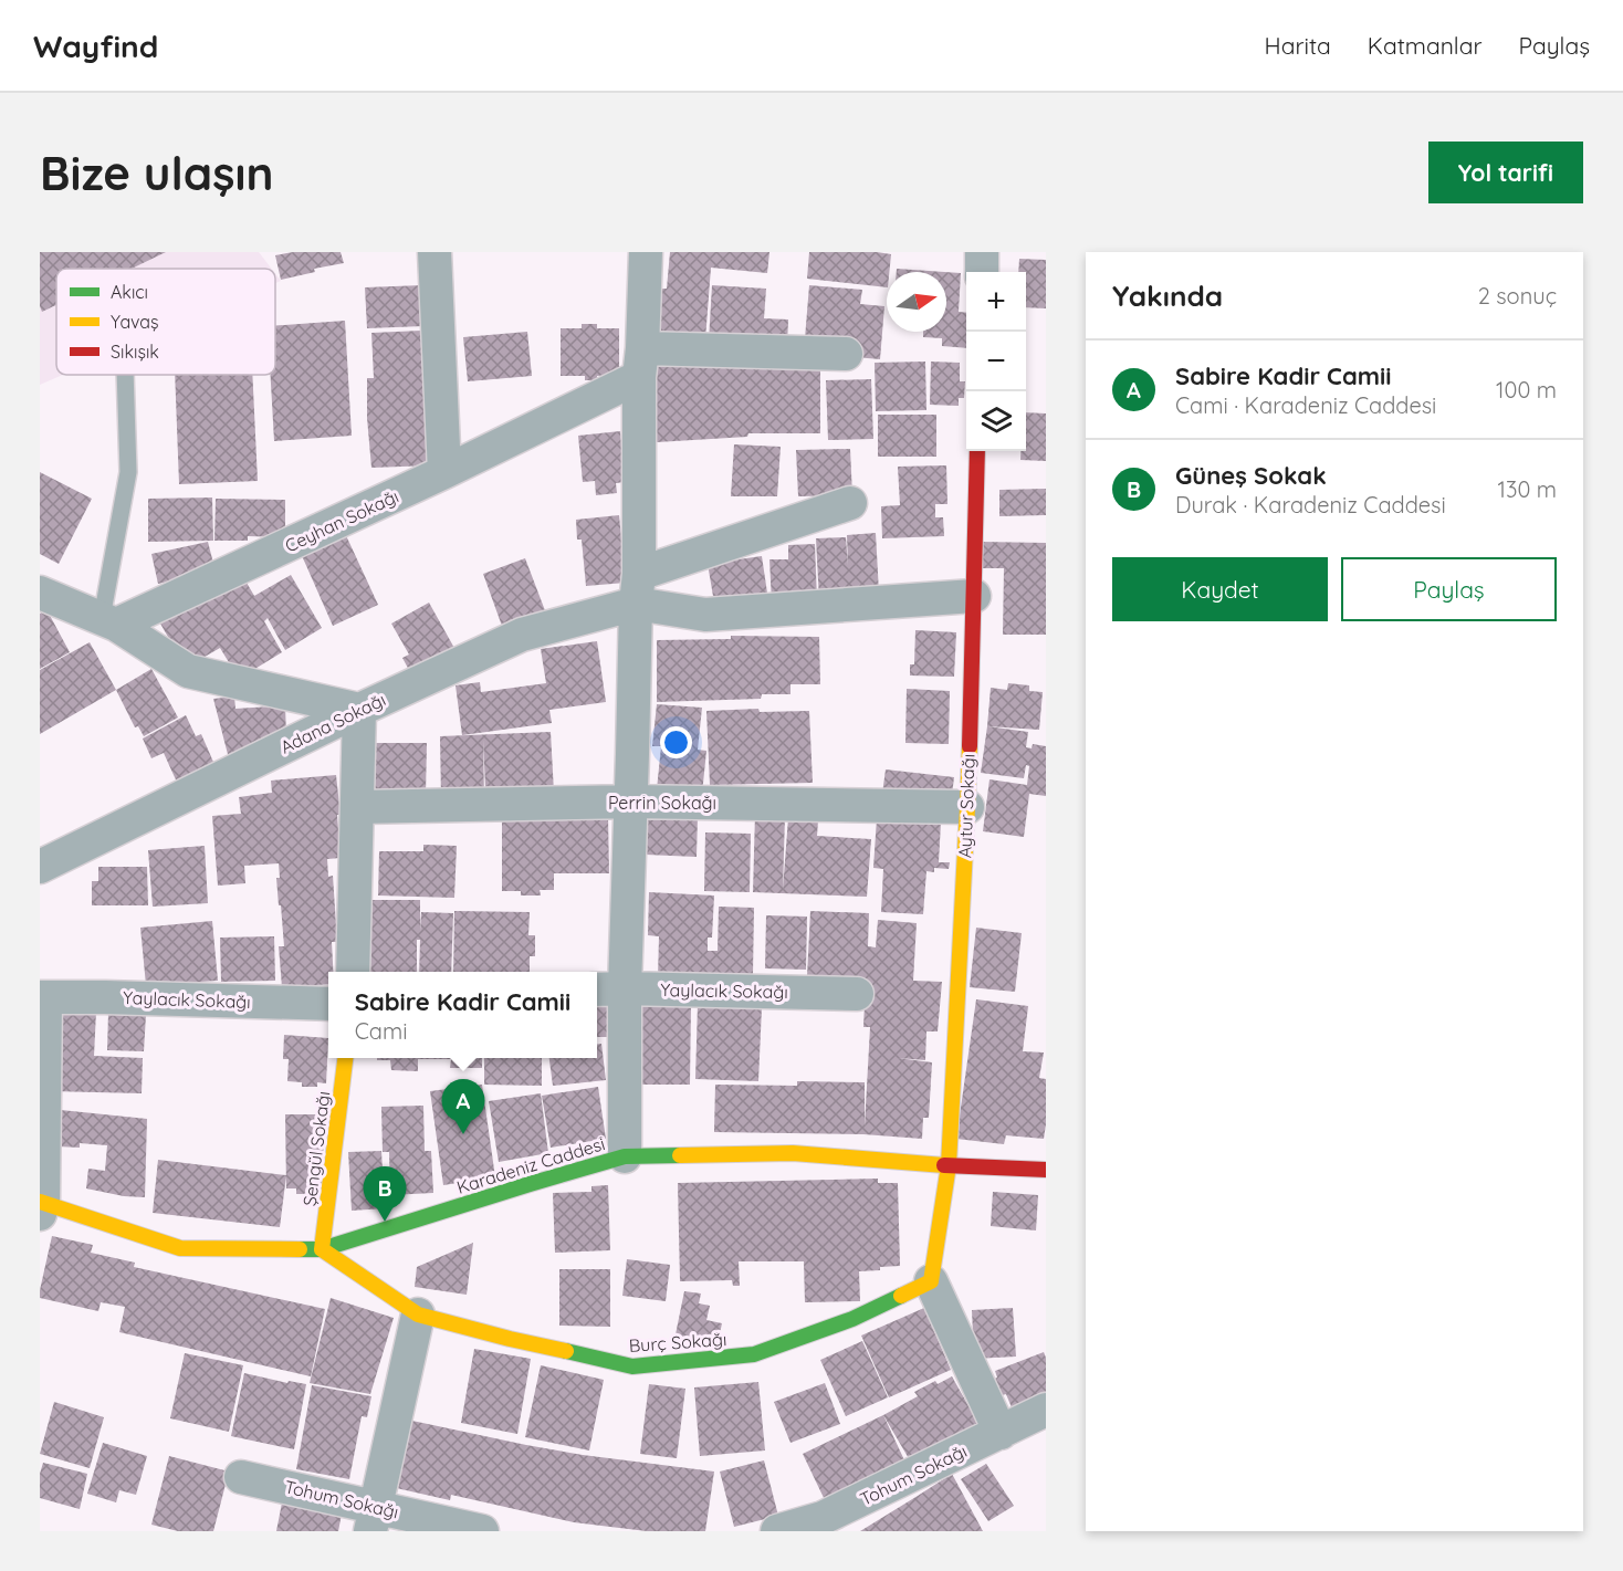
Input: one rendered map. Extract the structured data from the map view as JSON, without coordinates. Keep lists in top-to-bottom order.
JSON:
{
  "streets": {
    "street": [
      "Ceyhan Sokağı",
      "Adana Sokağı",
      "Perrin Sokağı",
      "Aytur Sokağı",
      "Yaylacık Sokağı",
      "Şengül Sokağı",
      "Karadeniz Caddesi",
      "Burç Sokağı",
      "Tohum Sokağı"
    ]
  },
  "crossings": [
    ["Perrin Sokağı", "Aytur Sokağı"],
    ["Aytur Sokağı", "Karadeniz Caddesi"],
    ["Şengül Sokağı", "Karadeniz Caddesi"],
    ["Şengül Sokağı", "Burç Sokağı"],
    ["Karadeniz Caddesi", "Burç Sokağı"]
  ],
  "legend": ["Akıcı", "Yavaş", "Sıkışık"],
  "north": "right",
  "page": {
    "header": "Wayfind",
    "nav": ["Harita", "Katmanlar", "Paylaş"],
    "buttons": [
      "Yol tarifi",
      ["Kaydet", "Paylaş"]
    ],
    "title": "Bize ulaşın",
    "heading": ["Yakında", "2 sonuç"],
    "map_buttons": ["+", "−"],
    "list": [
      {
        "mark": "A",
        "name": "Sabire Kadir Camii",
        "note": "Cami · Karadeniz Caddesi",
        "value": "100 m"
      },
      {
        "mark": "B",
        "name": "Güneş Sokak",
        "note": "Durak · Karadeniz Caddesi",
        "value": "130 m"
      }
    ],
    "popup": ["Sabire Kadir Camii", "Cami"],
    "pins": ["A", "B"]
  }
}
